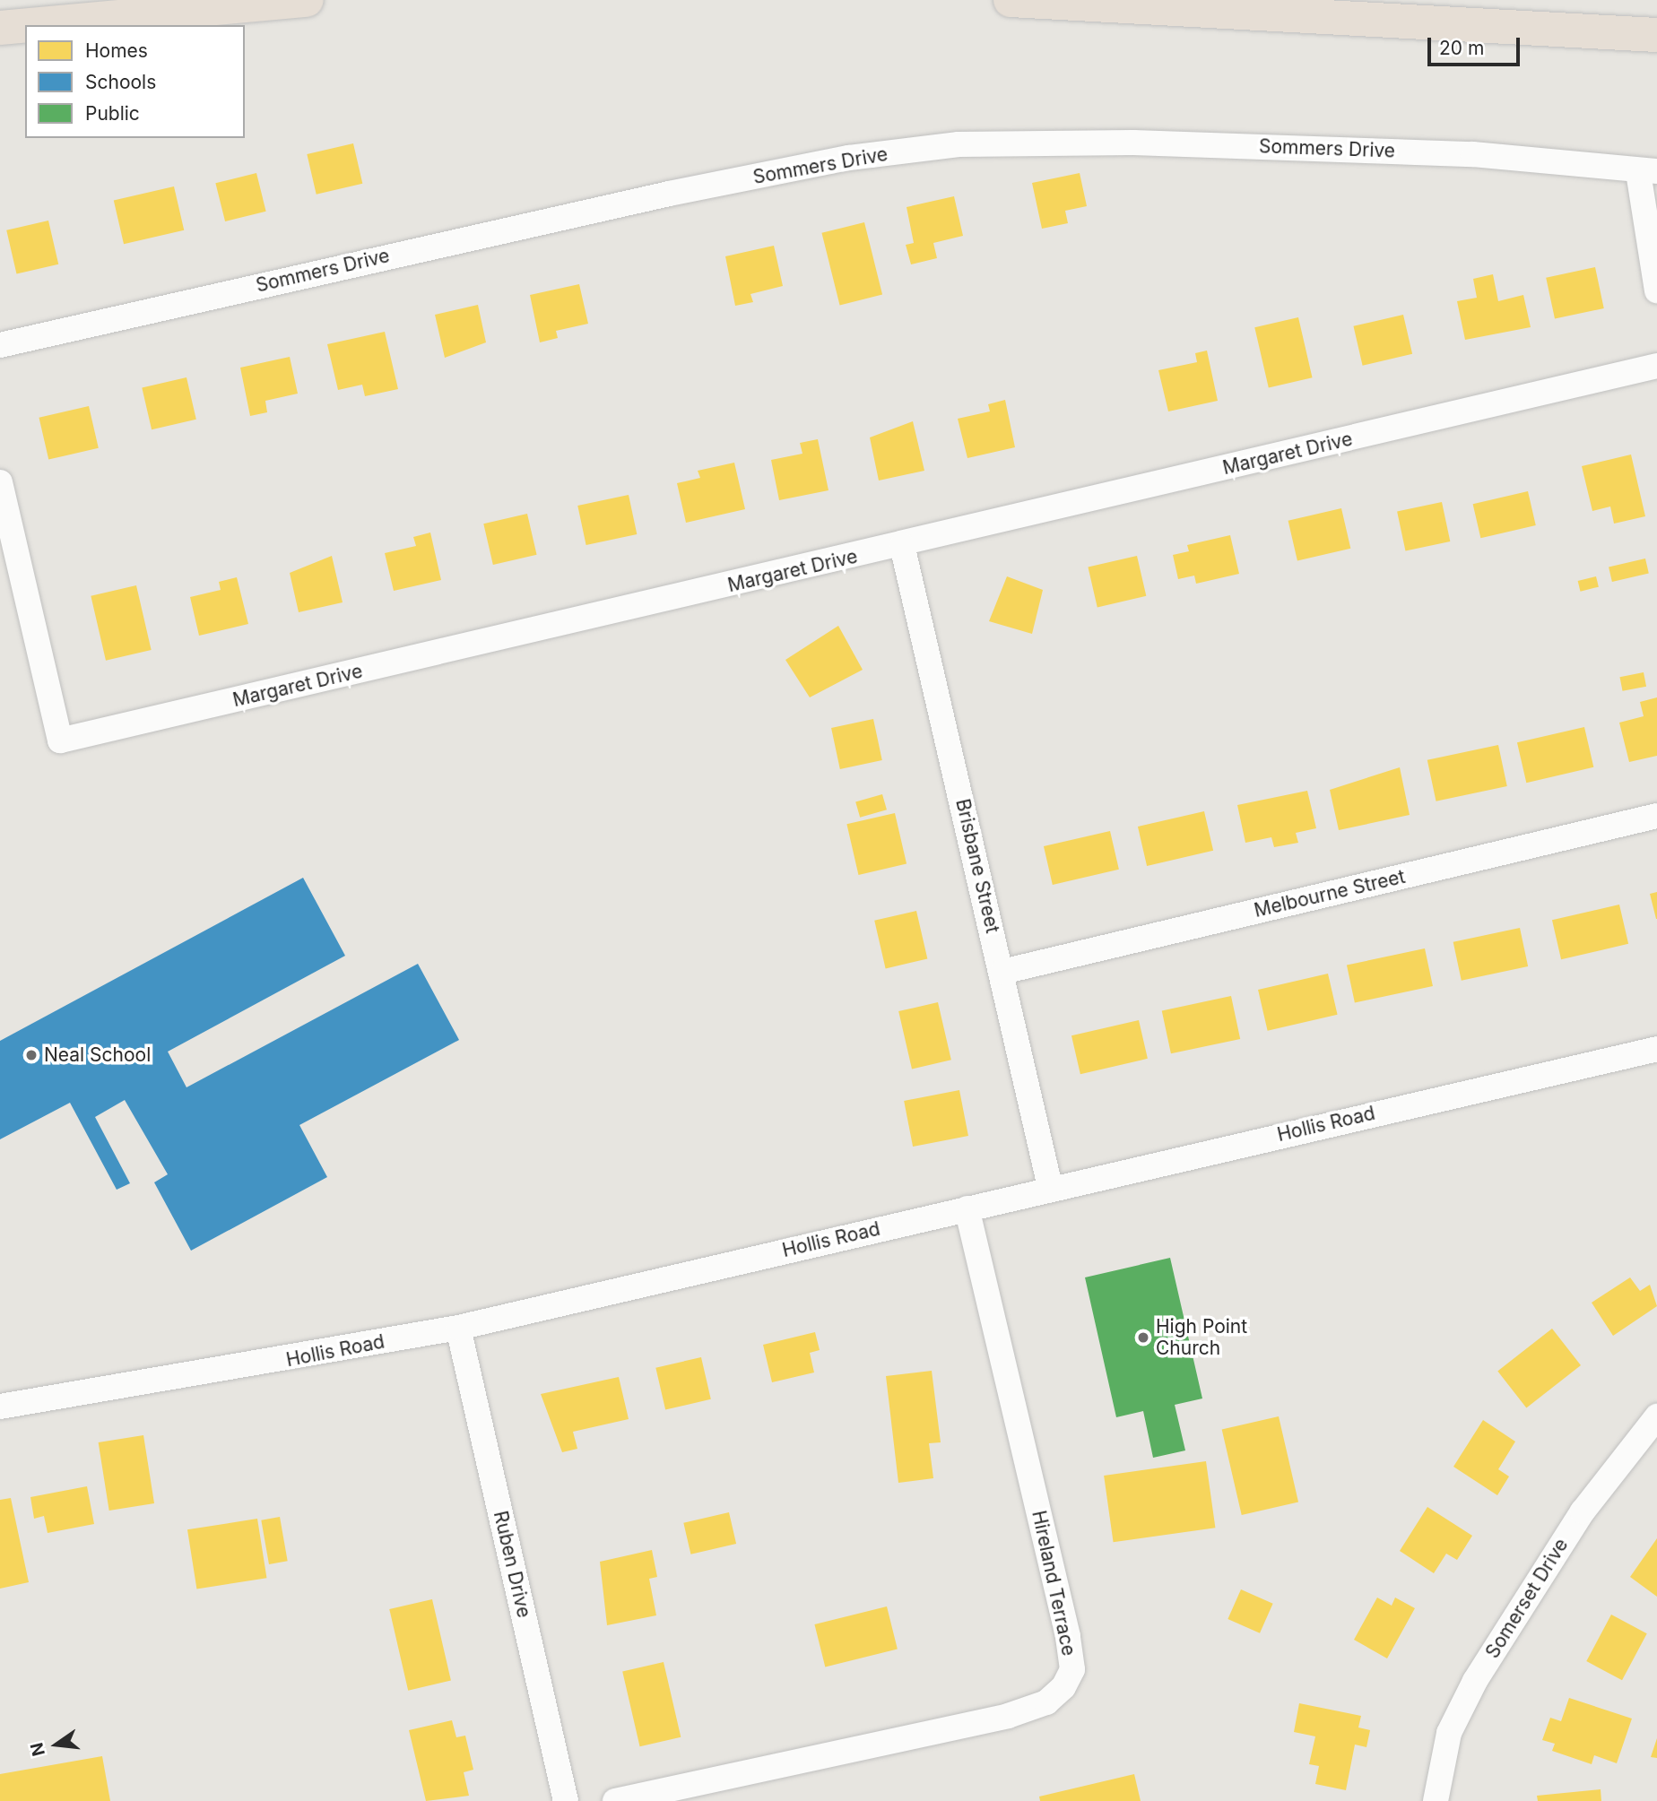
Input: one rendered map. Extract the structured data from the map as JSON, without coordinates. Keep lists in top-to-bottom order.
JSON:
{
  "streets": {
    "street": [
      "Sommers Drive",
      "Margaret Drive",
      "Brisbane Street",
      "Melbourne Street",
      "Hollis Road",
      "Ruben Drive",
      "Hireland Terrace",
      "Somerset Drive"
    ]
  },
  "crossings": [
    ["Margaret Drive", "Brisbane Street"],
    ["Brisbane Street", "Melbourne Street"],
    ["Brisbane Street", "Hollis Road"],
    ["Hollis Road", "Ruben Drive"],
    ["Hollis Road", "Hireland Terrace"]
  ],
  "places": ["Neal School", "High Point Church"],
  "legend": ["Homes", "Schools", "Public"],
  "scale_bar": "20 m",
  "north": "left"
}
